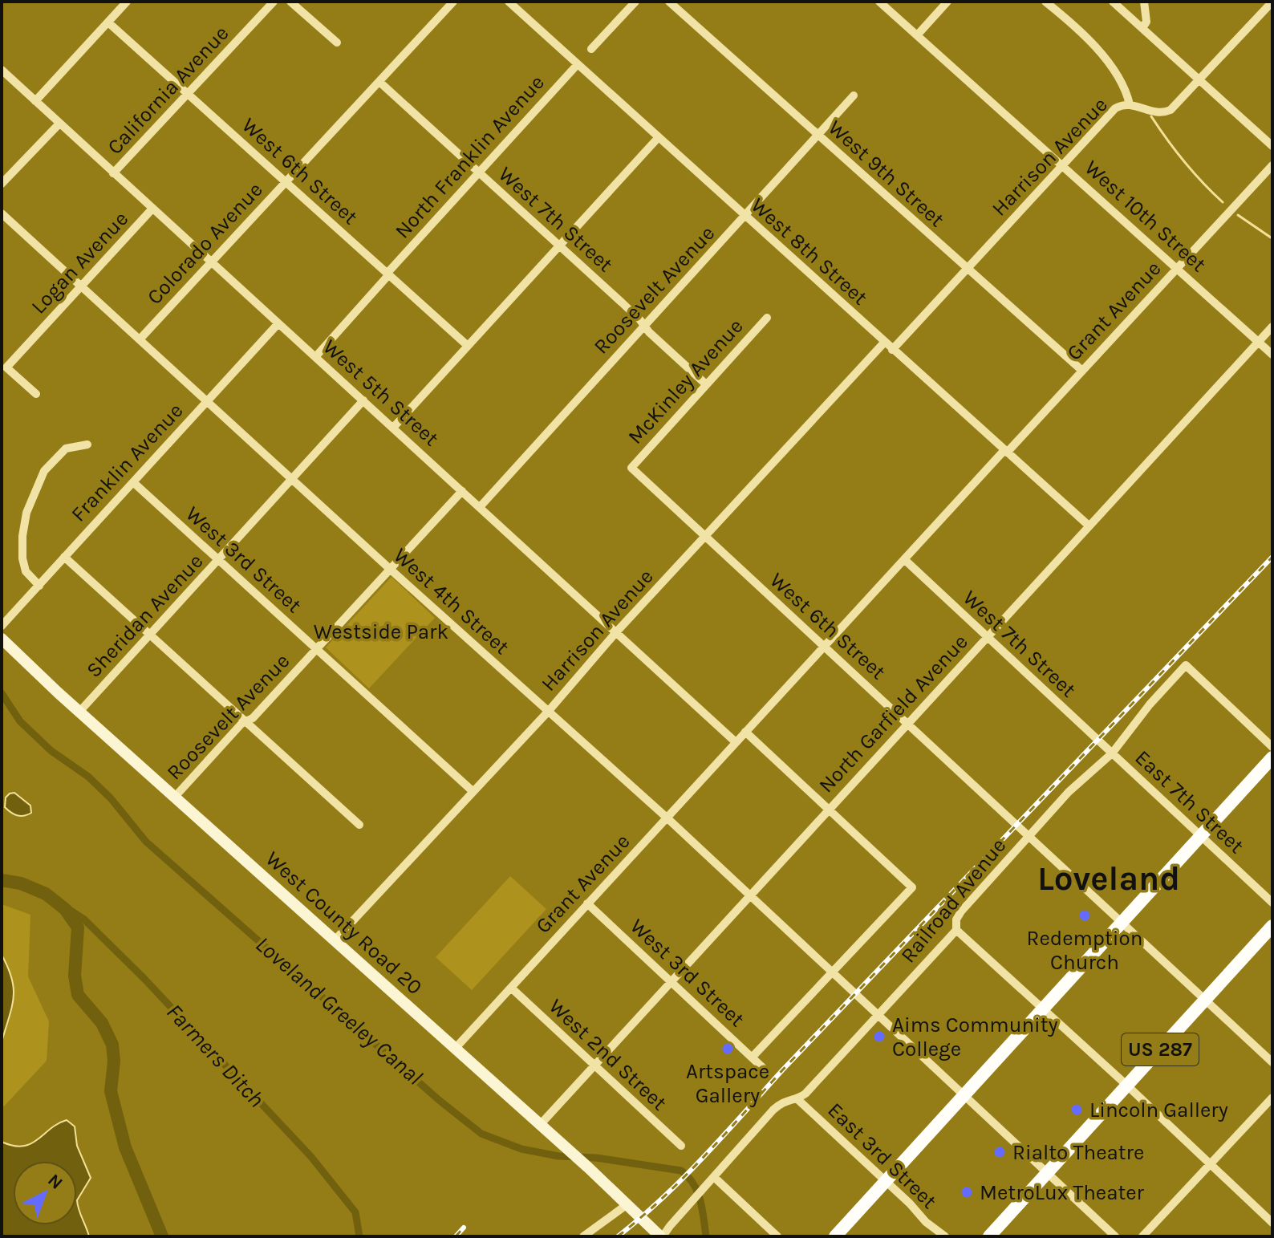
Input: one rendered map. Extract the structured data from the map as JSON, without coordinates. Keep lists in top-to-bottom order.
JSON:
{
  "streets": {
    "highway": ["US 287"],
    "main road": ["West County Road 20"],
    "street": [
      "California Avenue",
      "North Franklin Avenue",
      "Harrison Avenue",
      "West 6th Street",
      "West 9th Street",
      "West 10th Street",
      "West 7th Street",
      "Colorado Avenue",
      "West 8th Street",
      "Logan Avenue",
      "Roosevelt Avenue",
      "Grant Avenue",
      "McKinley Avenue",
      "West 5th Street",
      "Franklin Avenue",
      "West 3rd Street",
      "West 4th Street",
      "Sheridan Avenue",
      "North Garfield Avenue",
      "East 7th Street",
      "Railroad Avenue",
      "West 2nd Street",
      "East 3rd Street"
    ]
  },
  "crossings": [
    ["California Avenue", "West 6th Street"],
    ["California Avenue", "West 5th Street"],
    ["North Franklin Avenue", "West 6th Street"],
    ["North Franklin Avenue", "West 7th Street"],
    ["North Franklin Avenue", "West 8th Street"],
    ["North Franklin Avenue", "West 5th Street"],
    ["Harrison Avenue", "West 6th Street"],
    ["Harrison Avenue", "West 9th Street"],
    ["Harrison Avenue", "West 10th Street"],
    ["Harrison Avenue", "West 8th Street"],
    ["Harrison Avenue", "West 5th Street"],
    ["Harrison Avenue", "West 3rd Street"],
    ["Harrison Avenue", "West 4th Street"],
    ["Harrison Avenue", "West County Road 20"],
    ["West 6th Street", "Colorado Avenue"],
    ["West 6th Street", "Grant Avenue"],
    ["West 6th Street", "McKinley Avenue"],
    ["West 6th Street", "North Garfield Avenue"],
    ["West 6th Street", "Railroad Avenue"],
    ["West 6th Street", "US 287"],
    ["West 9th Street", "Roosevelt Avenue"],
    ["West 9th Street", "Grant Avenue"],
    ["West 10th Street", "Grant Avenue"],
    ["West 10th Street", "North Garfield Avenue"],
    ["West 7th Street", "Colorado Avenue"],
    ["West 7th Street", "Roosevelt Avenue"],
    ["West 7th Street", "Grant Avenue"],
    ["West 7th Street", "McKinley Avenue"],
    ["West 7th Street", "North Garfield Avenue"],
    ["West 7th Street", "East 7th Street"],
    ["West 7th Street", "Railroad Avenue"],
    ["Colorado Avenue", "West 5th Street"],
    ["Colorado Avenue", "West 4th Street"],
    ["West 8th Street", "Roosevelt Avenue"],
    ["West 8th Street", "Grant Avenue"],
    ["West 8th Street", "North Garfield Avenue"],
    ["Logan Avenue", "West 5th Street"],
    ["Logan Avenue", "West 4th Street"],
    ["Roosevelt Avenue", "West 5th Street"],
    ["Roosevelt Avenue", "West 3rd Street"],
    ["Roosevelt Avenue", "West 4th Street"],
    ["Roosevelt Avenue", "West County Road 20"],
    ["Grant Avenue", "West 5th Street"],
    ["Grant Avenue", "West 3rd Street"],
    ["Grant Avenue", "West 4th Street"],
    ["Grant Avenue", "West County Road 20"],
    ["Grant Avenue", "West 2nd Street"],
    ["West 5th Street", "Franklin Avenue"],
    ["West 5th Street", "Sheridan Avenue"],
    ["Franklin Avenue", "West 3rd Street"],
    ["Franklin Avenue", "West 4th Street"],
    ["West 3rd Street", "Sheridan Avenue"],
    ["West 3rd Street", "North Garfield Avenue"],
    ["West 3rd Street", "Railroad Avenue"],
    ["West 4th Street", "Sheridan Avenue"],
    ["West 4th Street", "North Garfield Avenue"],
    ["West 4th Street", "Railroad Avenue"],
    ["West 4th Street", "US 287"],
    ["Sheridan Avenue", "West County Road 20"],
    ["North Garfield Avenue", "Railroad Avenue"],
    ["North Garfield Avenue", "West County Road 20"],
    ["North Garfield Avenue", "West 2nd Street"],
    ["East 7th Street", "Railroad Avenue"],
    ["Railroad Avenue", "West County Road 20"],
    ["Railroad Avenue", "East 3rd Street"]
  ],
  "districts": ["Loveland"],
  "water": ["Loveland Greeley Canal", "Farmers Ditch"],
  "parks": ["Westside Park"],
  "places": [
    "Redemption Church",
    "Aims Community College",
    "Artspace Gallery",
    "Lincoln Gallery",
    "Rialto Theatre",
    "MetroLux Theater"
  ],
  "north": "top right"
}
